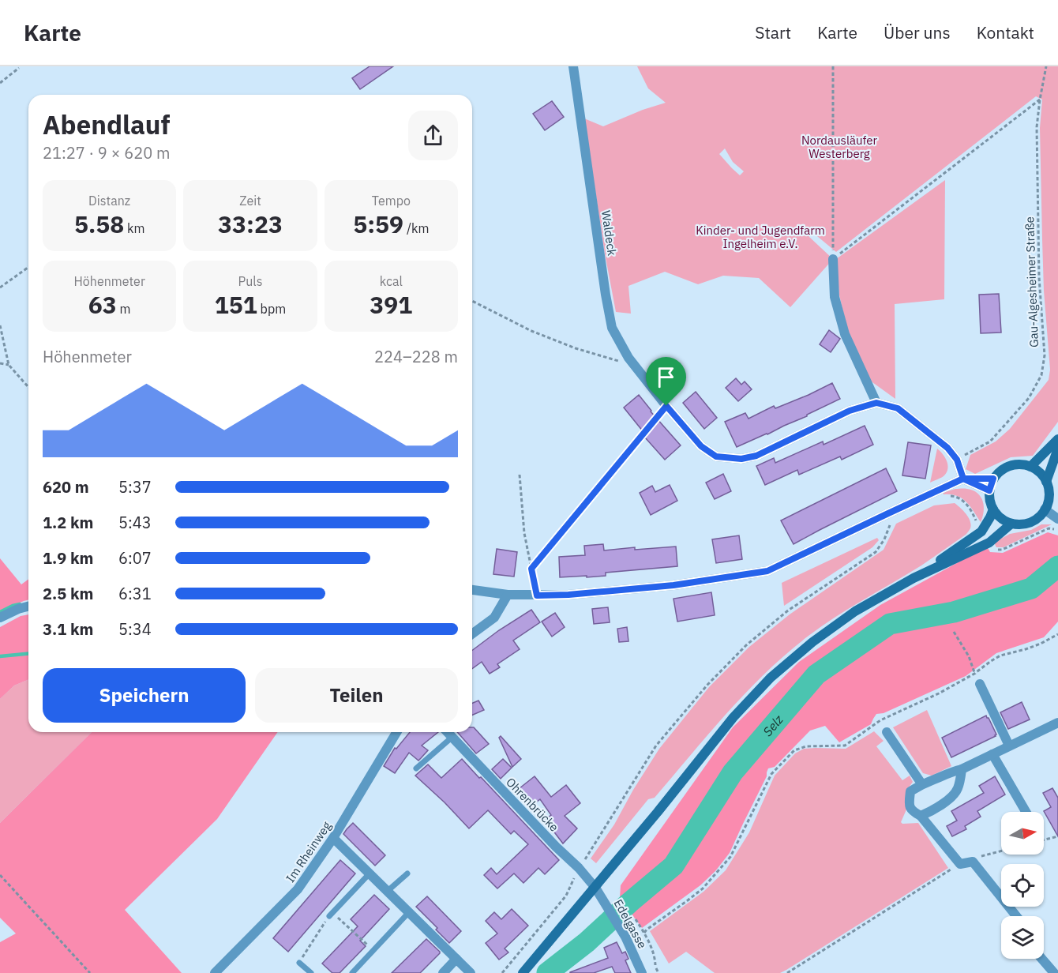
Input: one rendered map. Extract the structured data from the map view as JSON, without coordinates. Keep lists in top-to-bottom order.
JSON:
{
  "streets": {
    "street": [
      "Waldeck",
      "Ohrenbrücke",
      "Im Rheinweg",
      "Edelgasse"
    ],
    "path": ["Gau-Algesheimer Straße"]
  },
  "crossings": [
    ["Ohrenbrücke", "Edelgasse"]
  ],
  "water": ["Selz"],
  "parks": ["Nordausläufer Westerberg", "Kinder- und Jugendfarm Ingelheim e.V."],
  "north": "right",
  "page": {
    "header": "Karte",
    "nav": [
      "Start",
      "Karte",
      "Über uns",
      "Kontakt"
    ],
    "heading": ["Abendlauf", "21:27 · 9 × 620 m"],
    "stats": [
      ["Distanz", "5.58 km"],
      ["Zeit", "33:23"],
      ["Tempo", "5:59 /km"],
      ["Höhenmeter", "63 m"],
      ["Puls", "151 bpm"],
      ["kcal", "391"]
    ],
    "chart": ["Höhenmeter", "224–228 m"],
    "list": [
      {
        "name": "620 m",
        "note": "5:37"
      },
      {
        "name": "1.2 km",
        "note": "5:43"
      },
      {
        "name": "1.9 km",
        "note": "6:07"
      },
      {
        "name": "2.5 km",
        "note": "6:31"
      },
      {
        "name": "3.1 km",
        "note": "5:34"
      }
    ],
    "buttons": ["Speichern", "Teilen"]
  }
}
